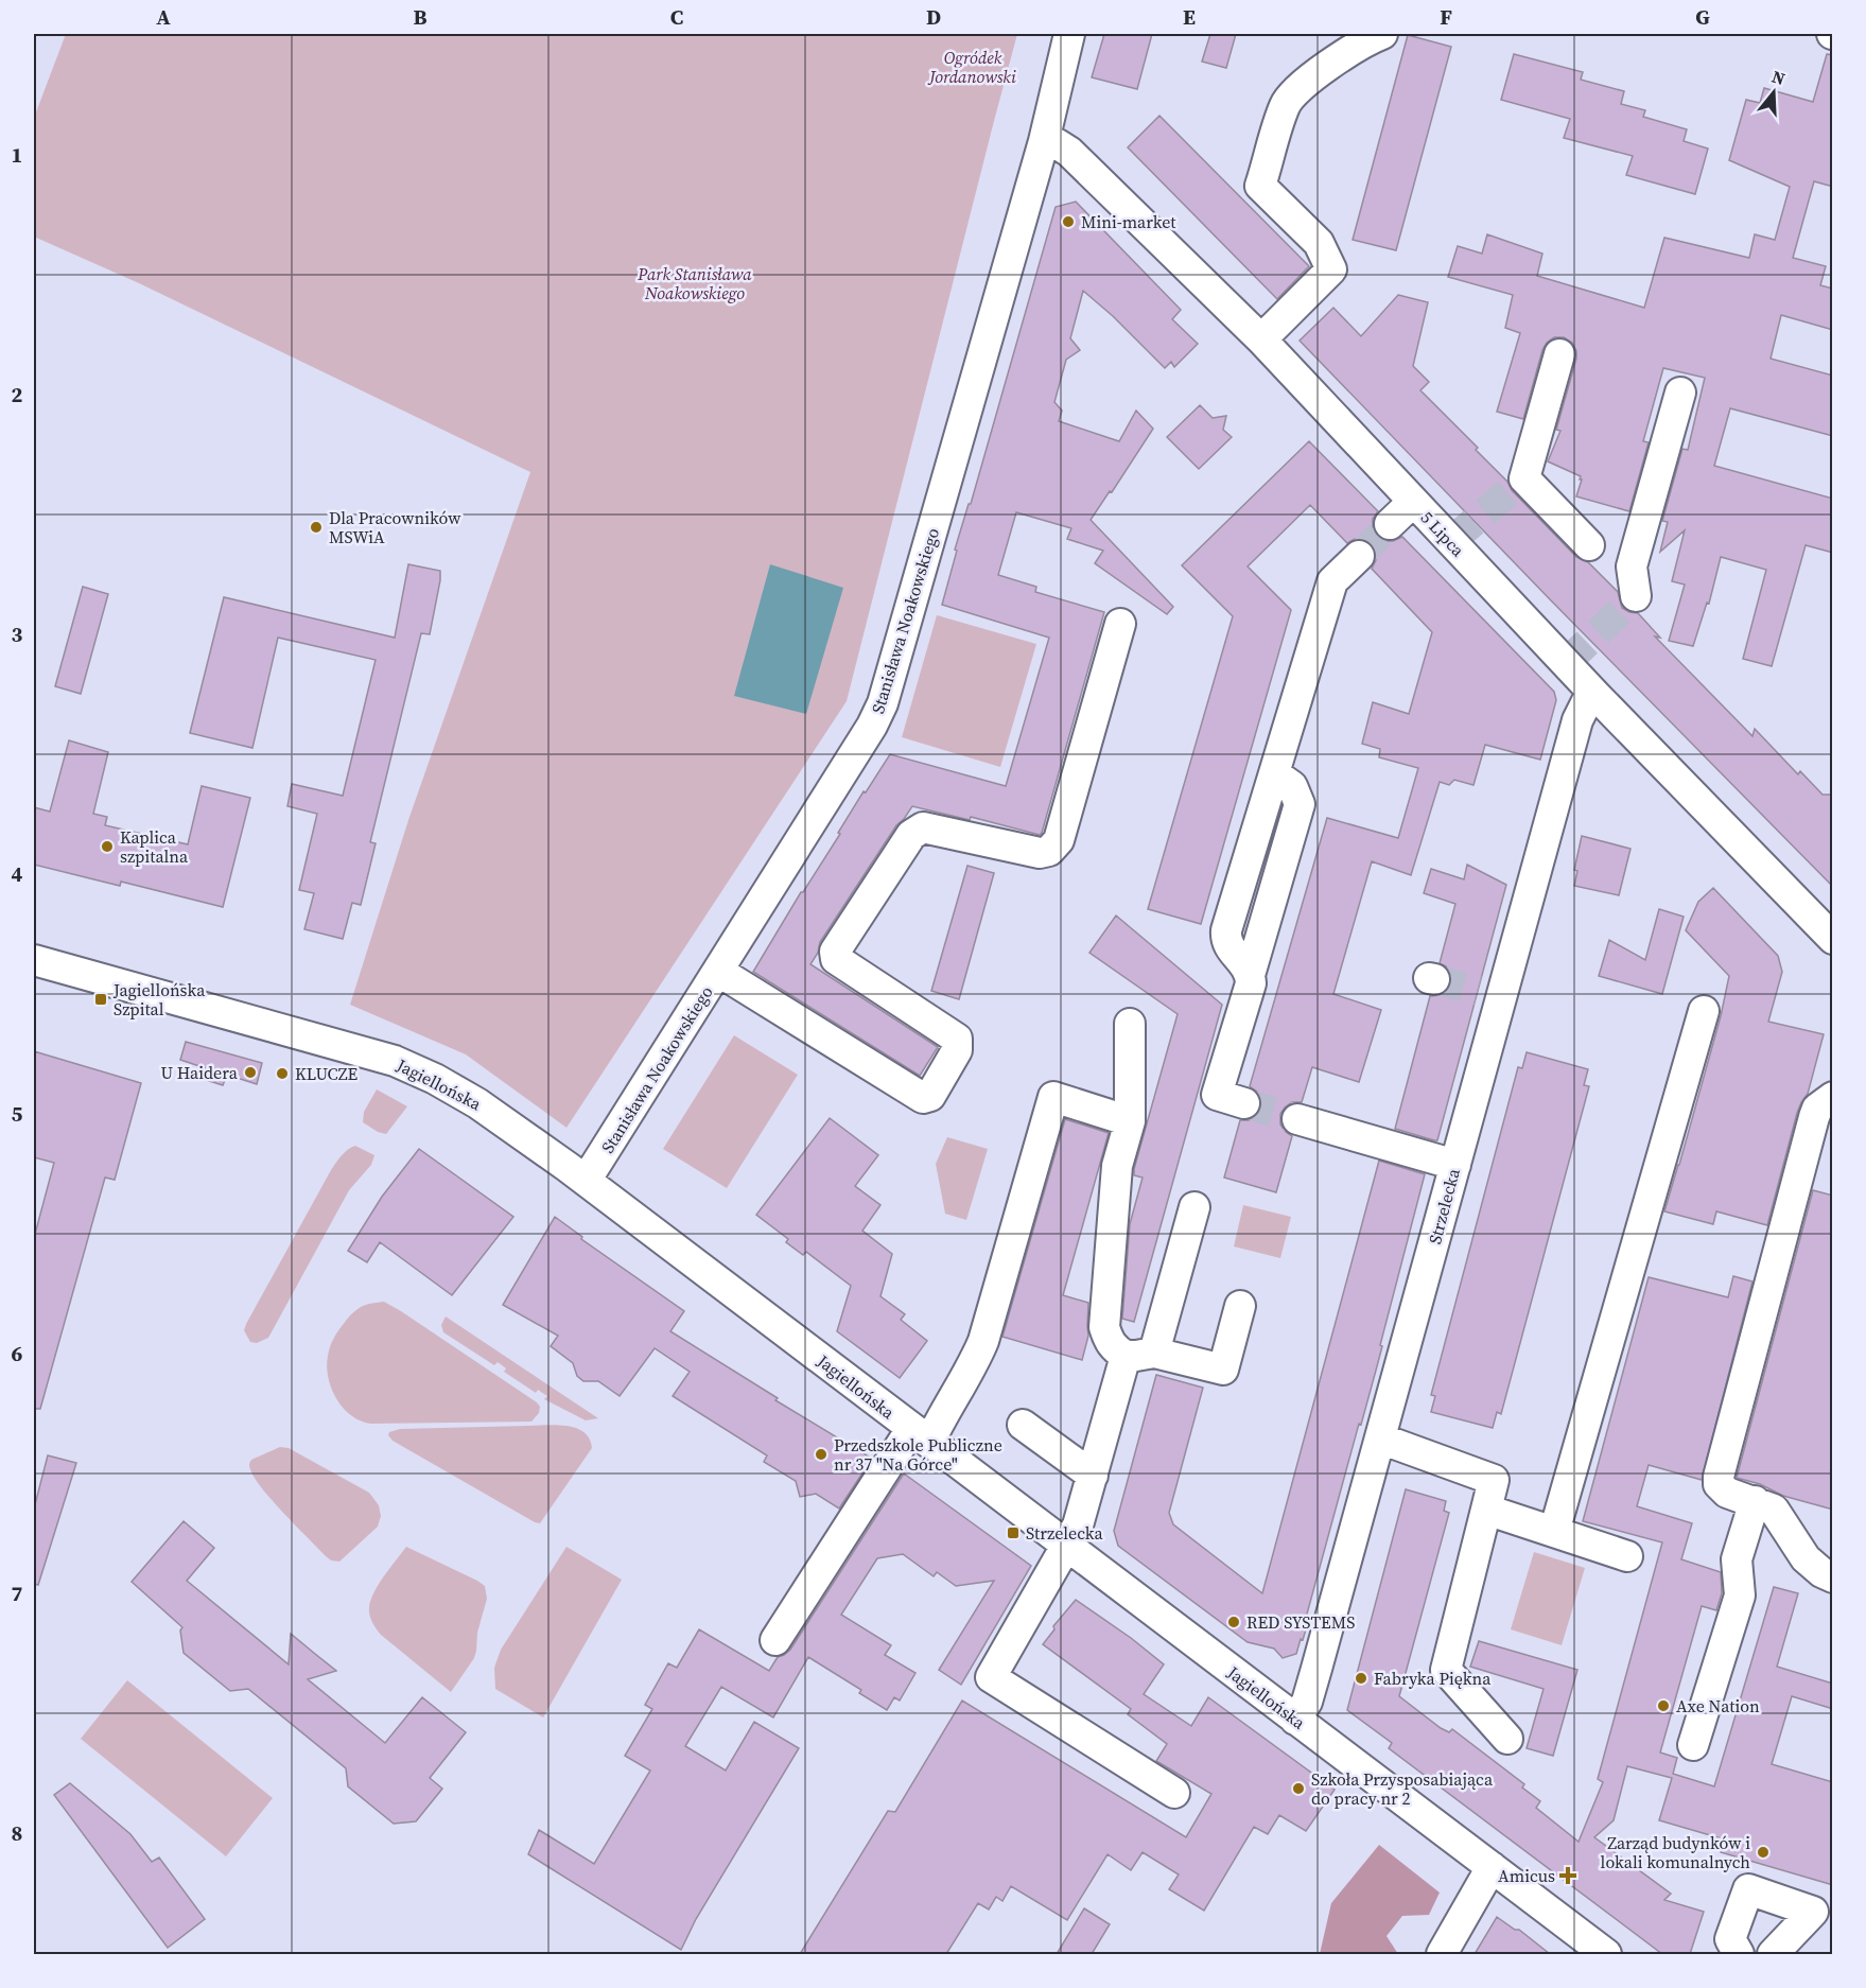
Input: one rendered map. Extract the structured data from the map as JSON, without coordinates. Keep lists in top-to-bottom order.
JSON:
{
  "streets": {
    "street": [
      "5 Lipca",
      "Stanisława Noakowskiego",
      "Jagiellońska",
      "Strzelecka"
    ]
  },
  "crossings": [
    ["5 Lipca", "Stanisława Noakowskiego"],
    ["5 Lipca", "Strzelecka"],
    ["Stanisława Noakowskiego", "Jagiellońska"],
    ["Jagiellońska", "Strzelecka"]
  ],
  "parks": ["Ogródek Jordanowski", "Park Stanisława Noakowskiego"],
  "places": {
    "other": [
      "Mini-market",
      "Dla Pracowników MSWiA",
      "Kaplica szpitalna",
      "U Haidera",
      "KLUCZE",
      "Przedszkole Publiczne nr 37 \"Na Górce\"",
      "RED SYSTEMS",
      "Fabryka Piękna",
      "Axe Nation",
      "Szkoła Przysposabiająca do pracy nr 2",
      "Zarząd budynków i lokali komunalnych"
    ],
    "transit": ["Jagiellońska Szpital", "Strzelecka"],
    "health": ["Amicus"]
  },
  "north": "top",
  "grid": {
    "columns": [
      "A",
      "B",
      "C",
      "D",
      "E",
      "F",
      "G"
    ],
    "rows": [
      "1",
      "2",
      "3",
      "4",
      "5",
      "6",
      "7",
      "8"
    ]
  }
}
